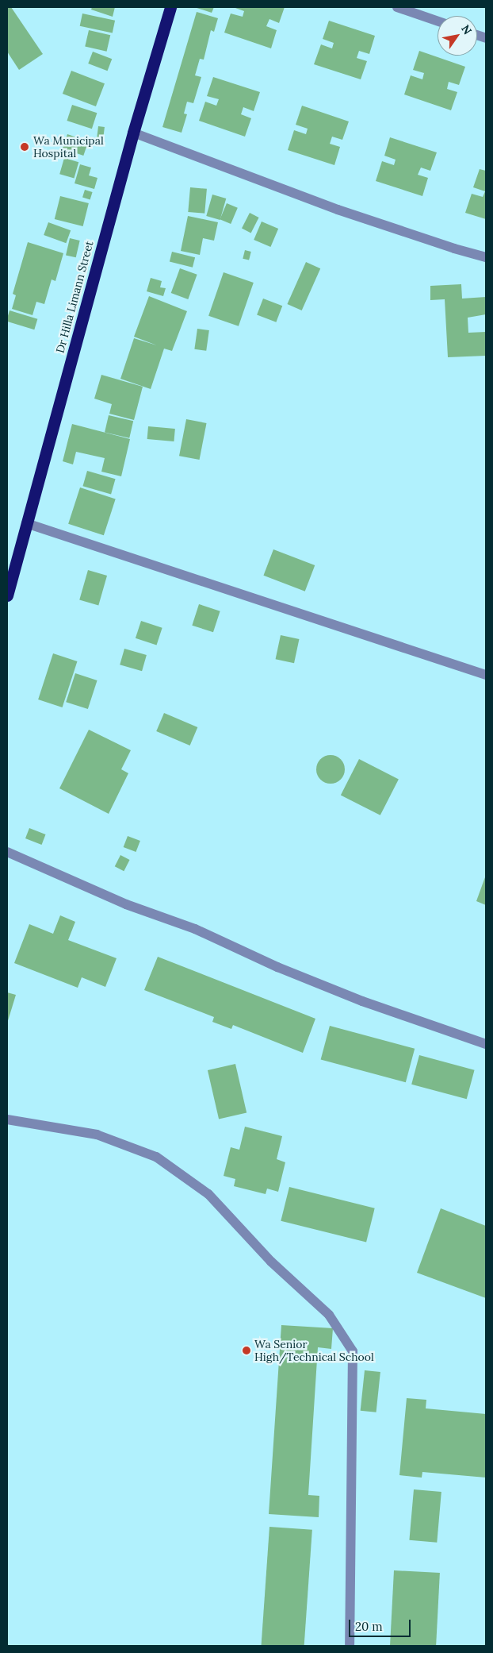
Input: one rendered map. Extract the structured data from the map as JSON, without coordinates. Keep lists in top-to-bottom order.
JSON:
{
  "streets": {
    "highway": ["Dr Hilla Limann Street"]
  },
  "places": ["Wa Municipal Hospital", "Wa Senior High/Technical School"],
  "scale_bar": "20 m",
  "north": "top right"
}
